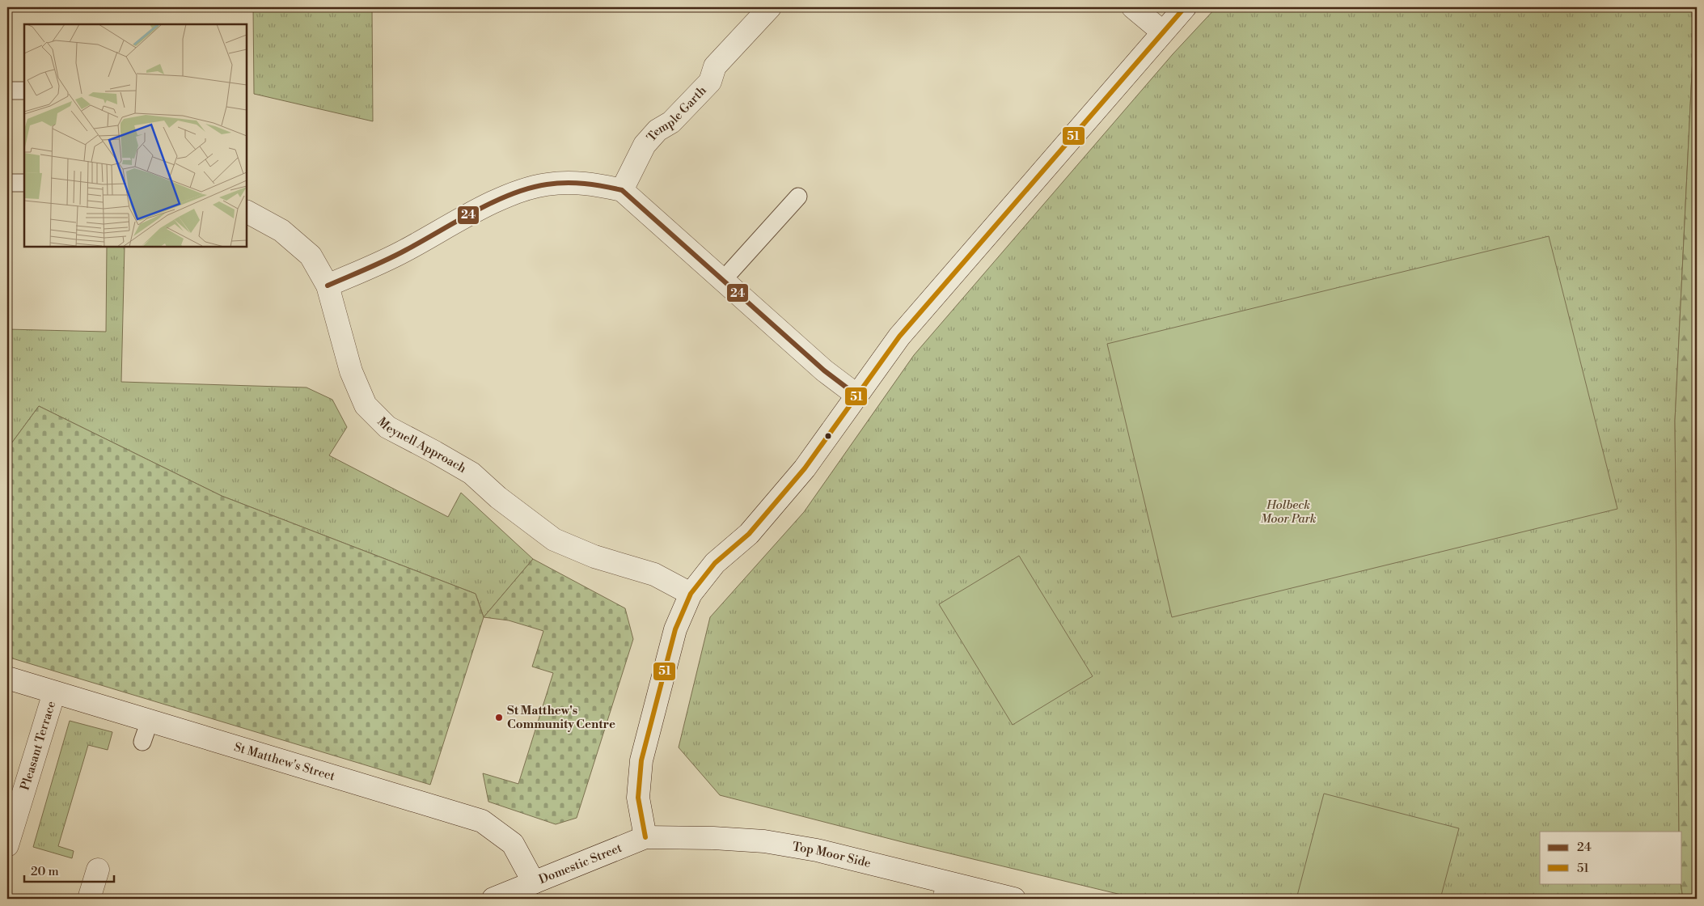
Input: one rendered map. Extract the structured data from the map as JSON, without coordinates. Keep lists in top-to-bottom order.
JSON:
{
  "streets": {
    "street": [
      "Temple Garth",
      "Meynell Approach",
      "Pleasant Terrace",
      "St Matthew's Street",
      "Top Moor Side",
      "Domestic Street"
    ]
  },
  "crossings": [
    ["Pleasant Terrace", "St Matthew's Street"],
    ["St Matthew's Street", "Domestic Street"],
    ["Top Moor Side", "Domestic Street"]
  ],
  "parks": ["Holbeck Moor Park"],
  "places": ["St Matthew's Community Centre"],
  "lines": ["transit line 51", "transit line 24"],
  "legend": ["24", "51"],
  "scale_bar": "20 m"
}
